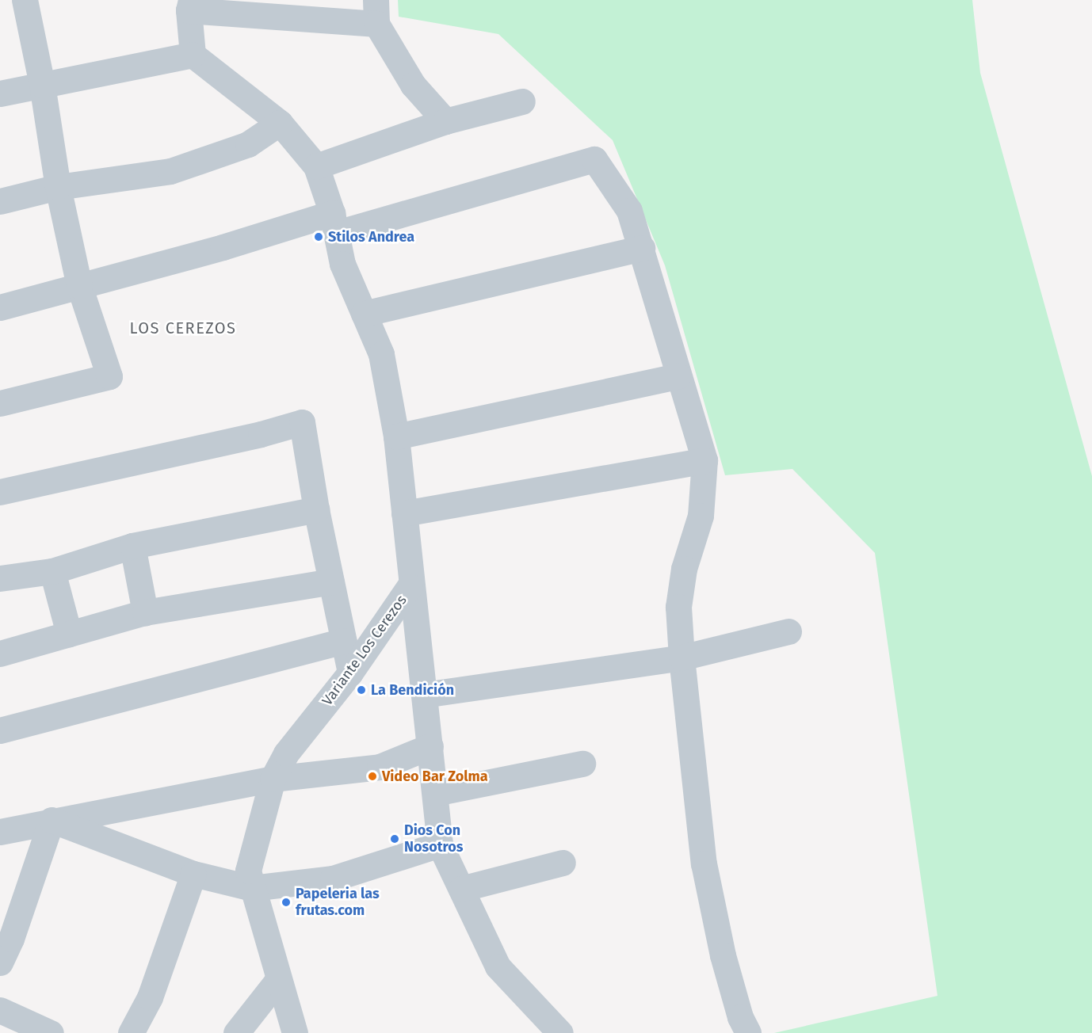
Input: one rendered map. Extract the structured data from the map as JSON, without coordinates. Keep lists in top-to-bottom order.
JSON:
{
  "streets": {
    "street": ["Variante Los Cerezos"]
  },
  "districts": ["LOS CEREZOS"],
  "places": [
    "Stilos Andrea",
    "La Bendición",
    "Video Bar Zolma",
    "Dios Con Nosotros",
    "Papeleria las frutas.com"
  ]
}
